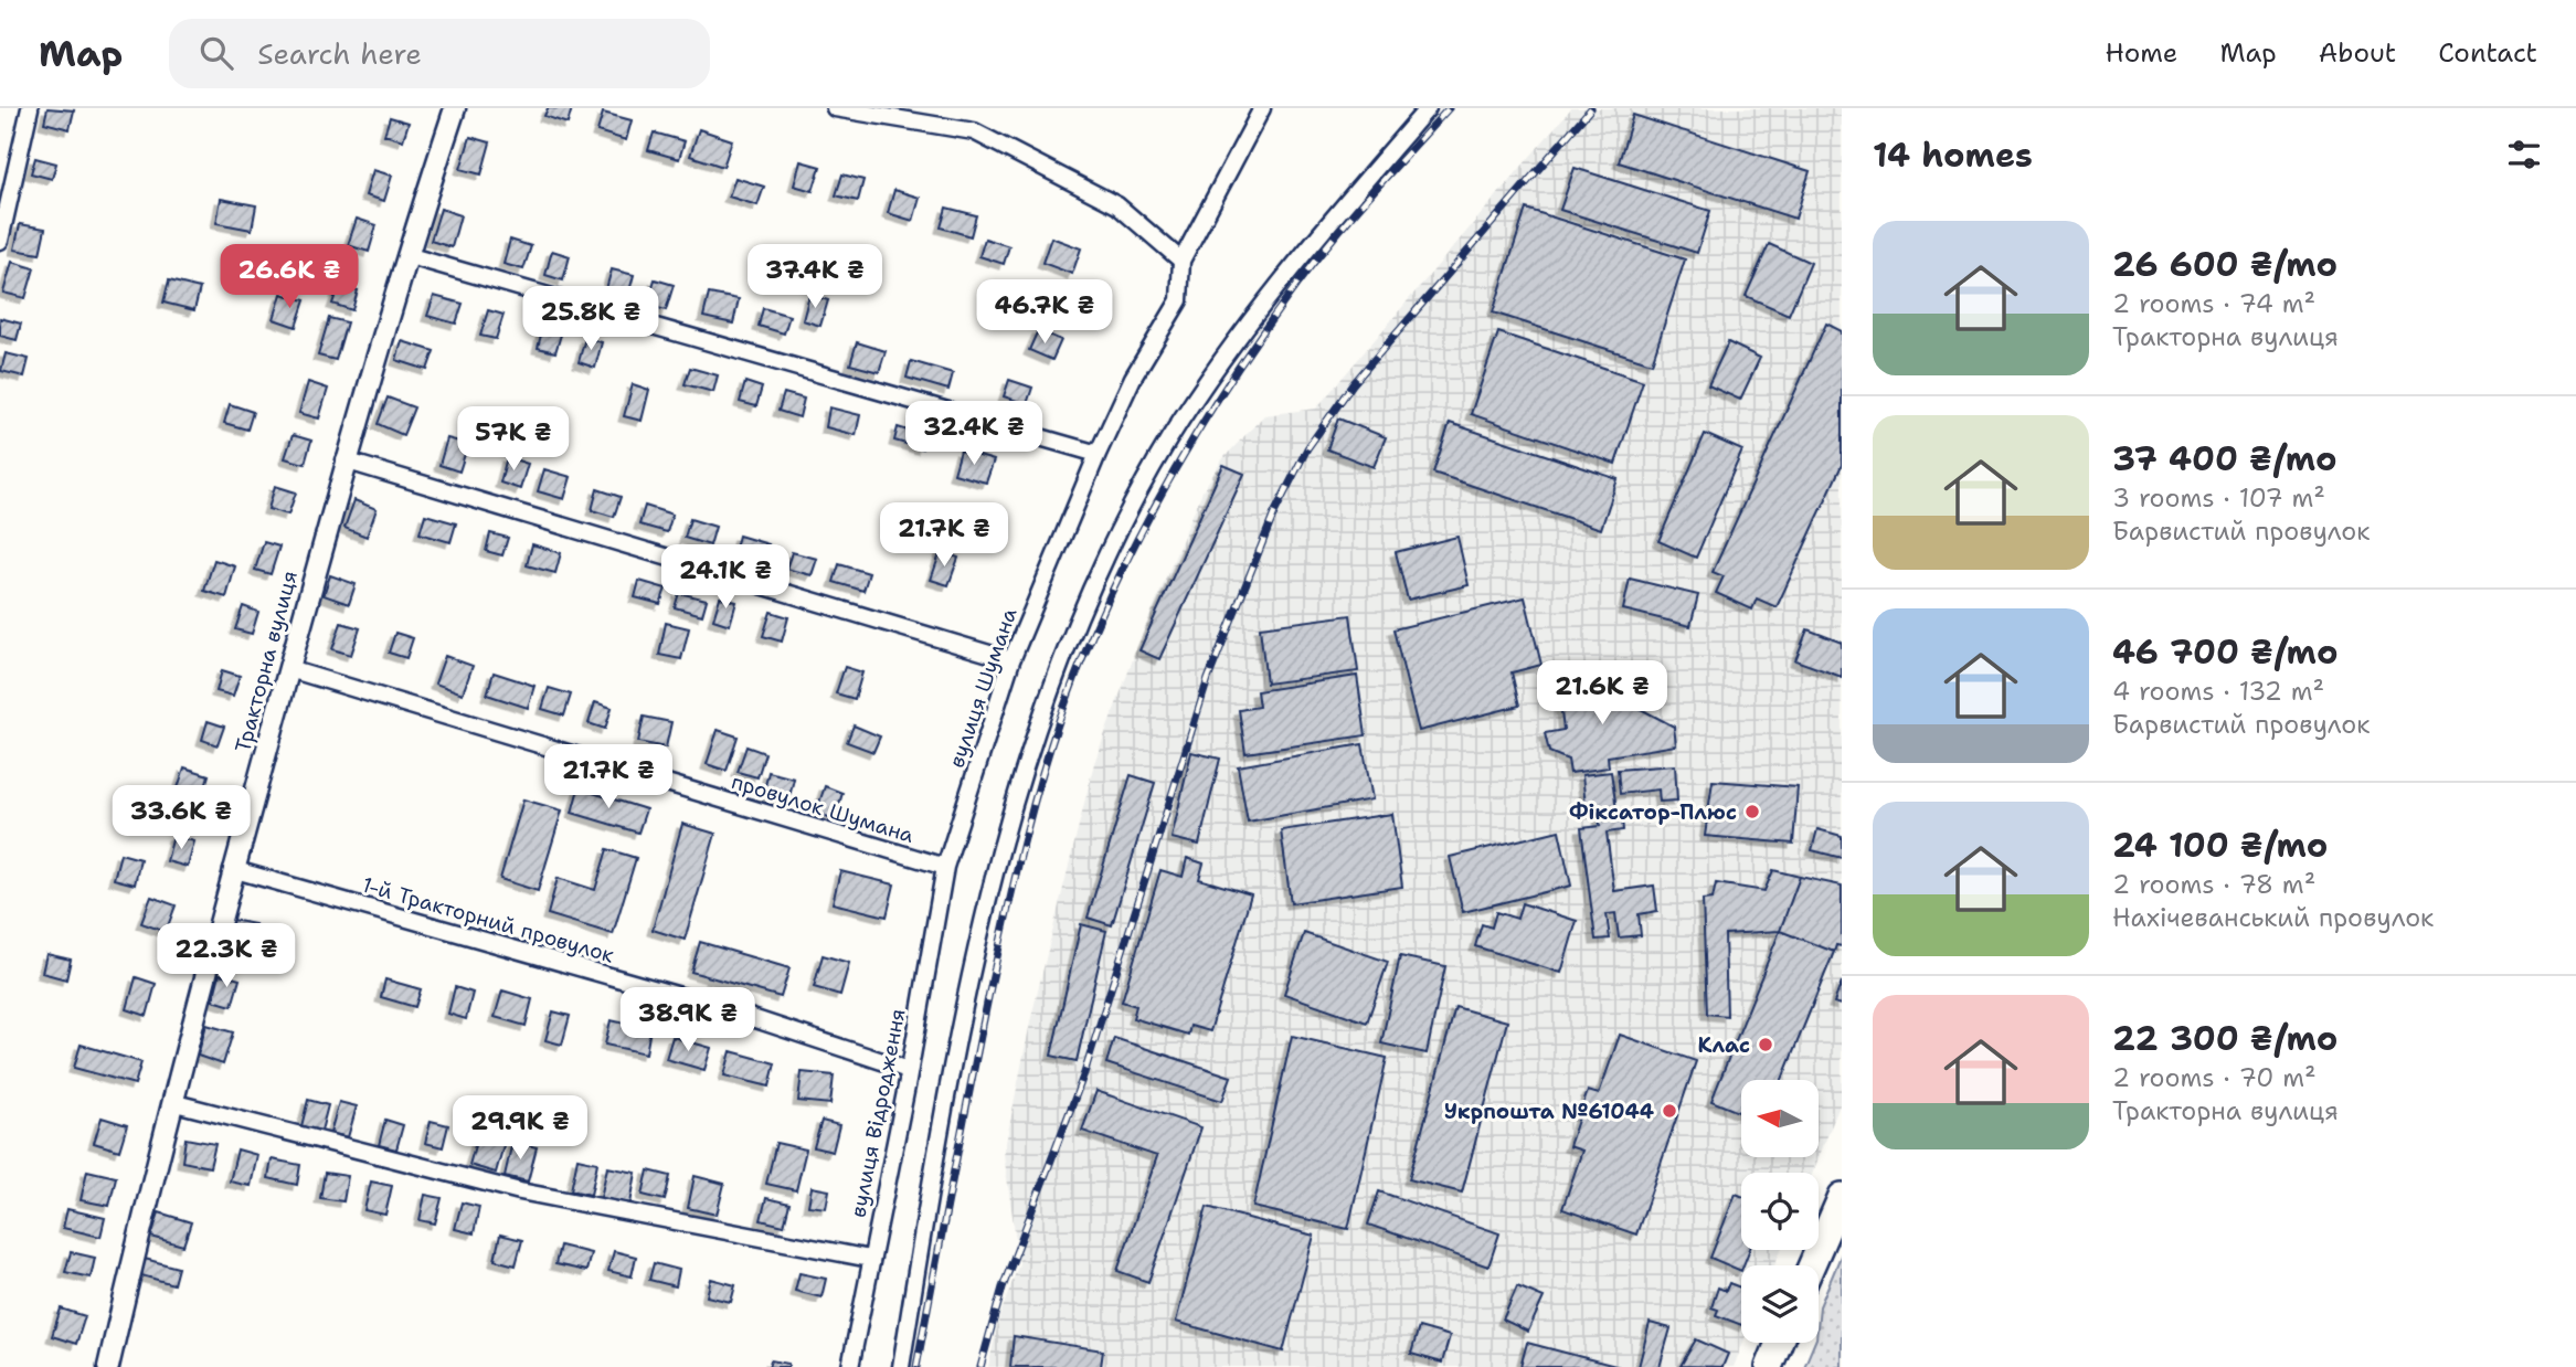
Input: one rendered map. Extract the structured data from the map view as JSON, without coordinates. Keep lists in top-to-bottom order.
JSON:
{
  "streets": {
    "street": [
      "Тракторна вулиця",
      "вулиця Шумана",
      "провулок Шумана",
      "1-й Тракторний провулок",
      "вулиця Відродження"
    ]
  },
  "crossings": [
    ["Тракторна вулиця", "провулок Шумана"],
    ["Тракторна вулиця", "1-й Тракторний провулок"],
    ["вулиця Шумана", "провулок Шумана"],
    ["вулиця Шумана", "вулиця Відродження"],
    ["провулок Шумана", "вулиця Відродження"],
    ["1-й Тракторний провулок", "вулиця Відродження"]
  ],
  "places": ["Фіксатор-Плюс", "Клас", "Укрпошта №61044"],
  "north": "left",
  "page": {
    "header": "Map",
    "search": "Search here",
    "nav": [
      "Home",
      "Map",
      "About",
      "Contact"
    ],
    "heading": "14 homes",
    "list": [
      {
        "name": "26 600 ₴/mo",
        "note": "2 rooms · 74 m² · Тракторна вулиця"
      },
      {
        "name": "37 400 ₴/mo",
        "note": "3 rooms · 107 m² · Барвистий провулок"
      },
      {
        "name": "46 700 ₴/mo",
        "note": "4 rooms · 132 m² · Барвистий провулок"
      },
      {
        "name": "24 100 ₴/mo",
        "note": "2 rooms · 78 m² · Нахічеванський провулок"
      },
      {
        "name": "22 300 ₴/mo",
        "note": "2 rooms · 70 m² · Тракторна вулиця"
      }
    ],
    "price": [
      "26.6K ₴",
      "37.4K ₴",
      "46.7K ₴",
      "25.8K ₴",
      "32.4K ₴",
      "57K ₴",
      "21.7K ₴",
      "24.1K ₴",
      "21.6K ₴",
      "21.7K ₴",
      "33.6K ₴",
      "22.3K ₴",
      "38.9K ₴",
      "29.9K ₴"
    ]
  }
}
